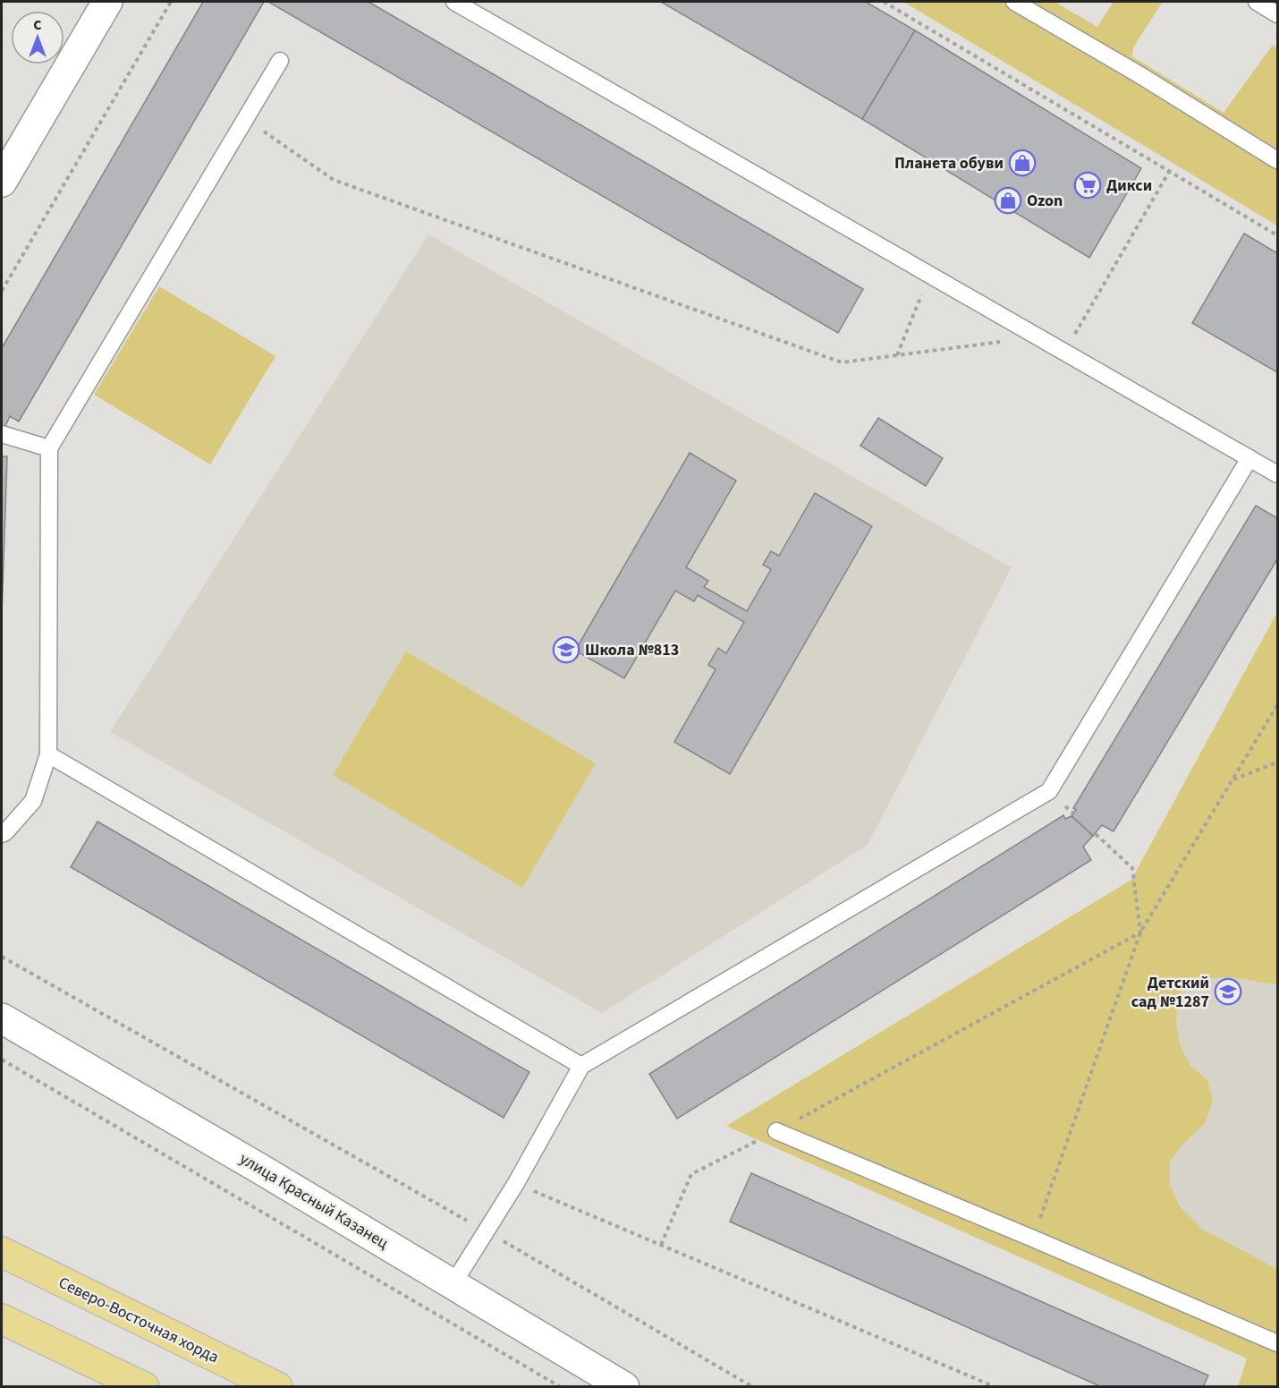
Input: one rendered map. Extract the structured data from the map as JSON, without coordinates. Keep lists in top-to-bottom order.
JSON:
{
  "streets": {
    "main road": ["Северо-Восточная хорда"],
    "street": ["улица Красный Казанец"]
  },
  "places": {
    "shop": ["Планета обуви", "Ozon"],
    "supermarket": ["Дикси"],
    "school or university": ["Школа №813", "Детский сад №1287"]
  },
  "north": "top"
}
